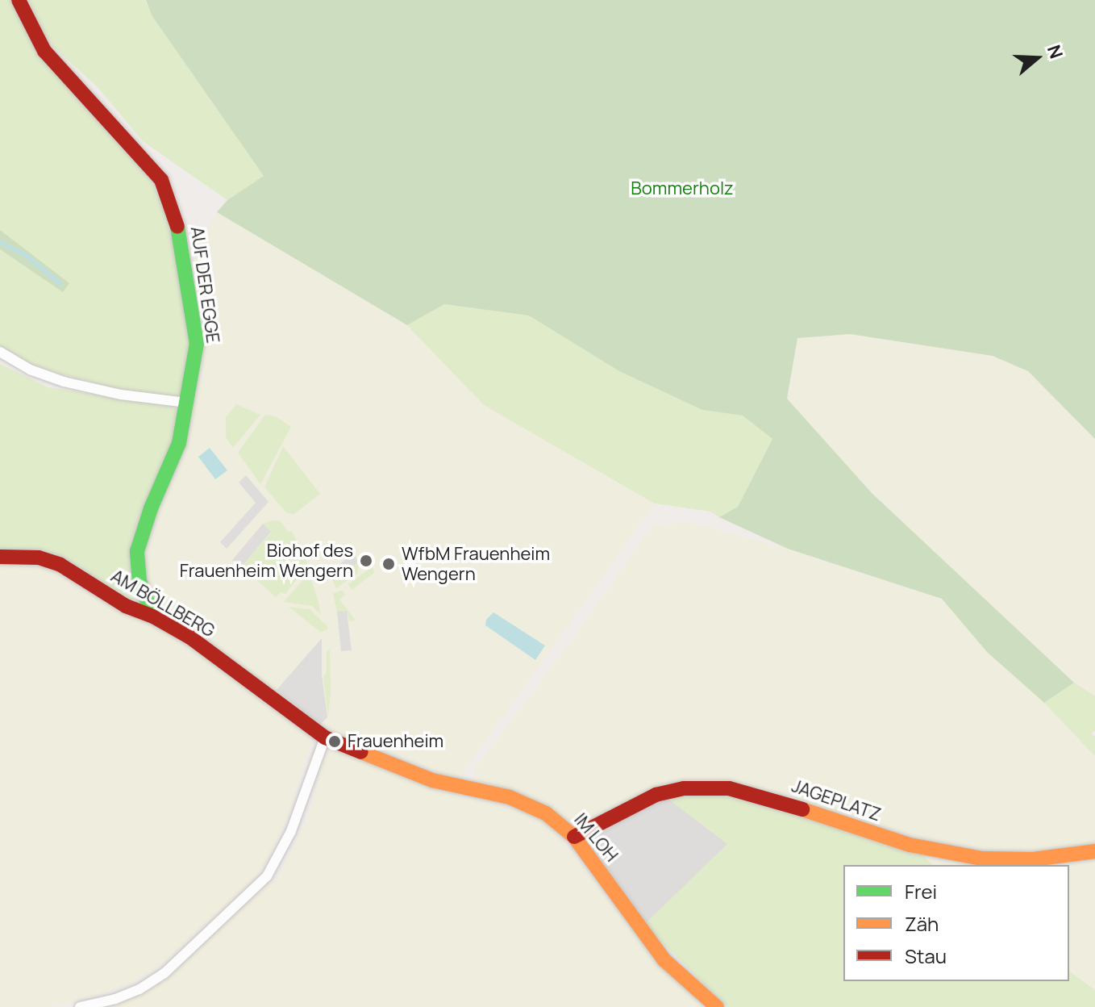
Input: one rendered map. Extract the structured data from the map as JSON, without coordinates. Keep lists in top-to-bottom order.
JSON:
{
  "streets": {
    "street": [
      "AUF DER EGGE",
      "AM BÖLLBERG",
      "JAGEPLATZ",
      "IM LOH"
    ]
  },
  "crossings": [
    ["AUF DER EGGE", "AM BÖLLBERG"],
    ["AM BÖLLBERG", "IM LOH"],
    ["JAGEPLATZ", "IM LOH"]
  ],
  "parks": ["Bommerholz"],
  "places": ["Biohof des Frauenheim Wengern", "WfbM Frauenheim Wengern", "Frauenheim"],
  "legend": ["Frei", "Zäh", "Stau"],
  "north": "right"
}
